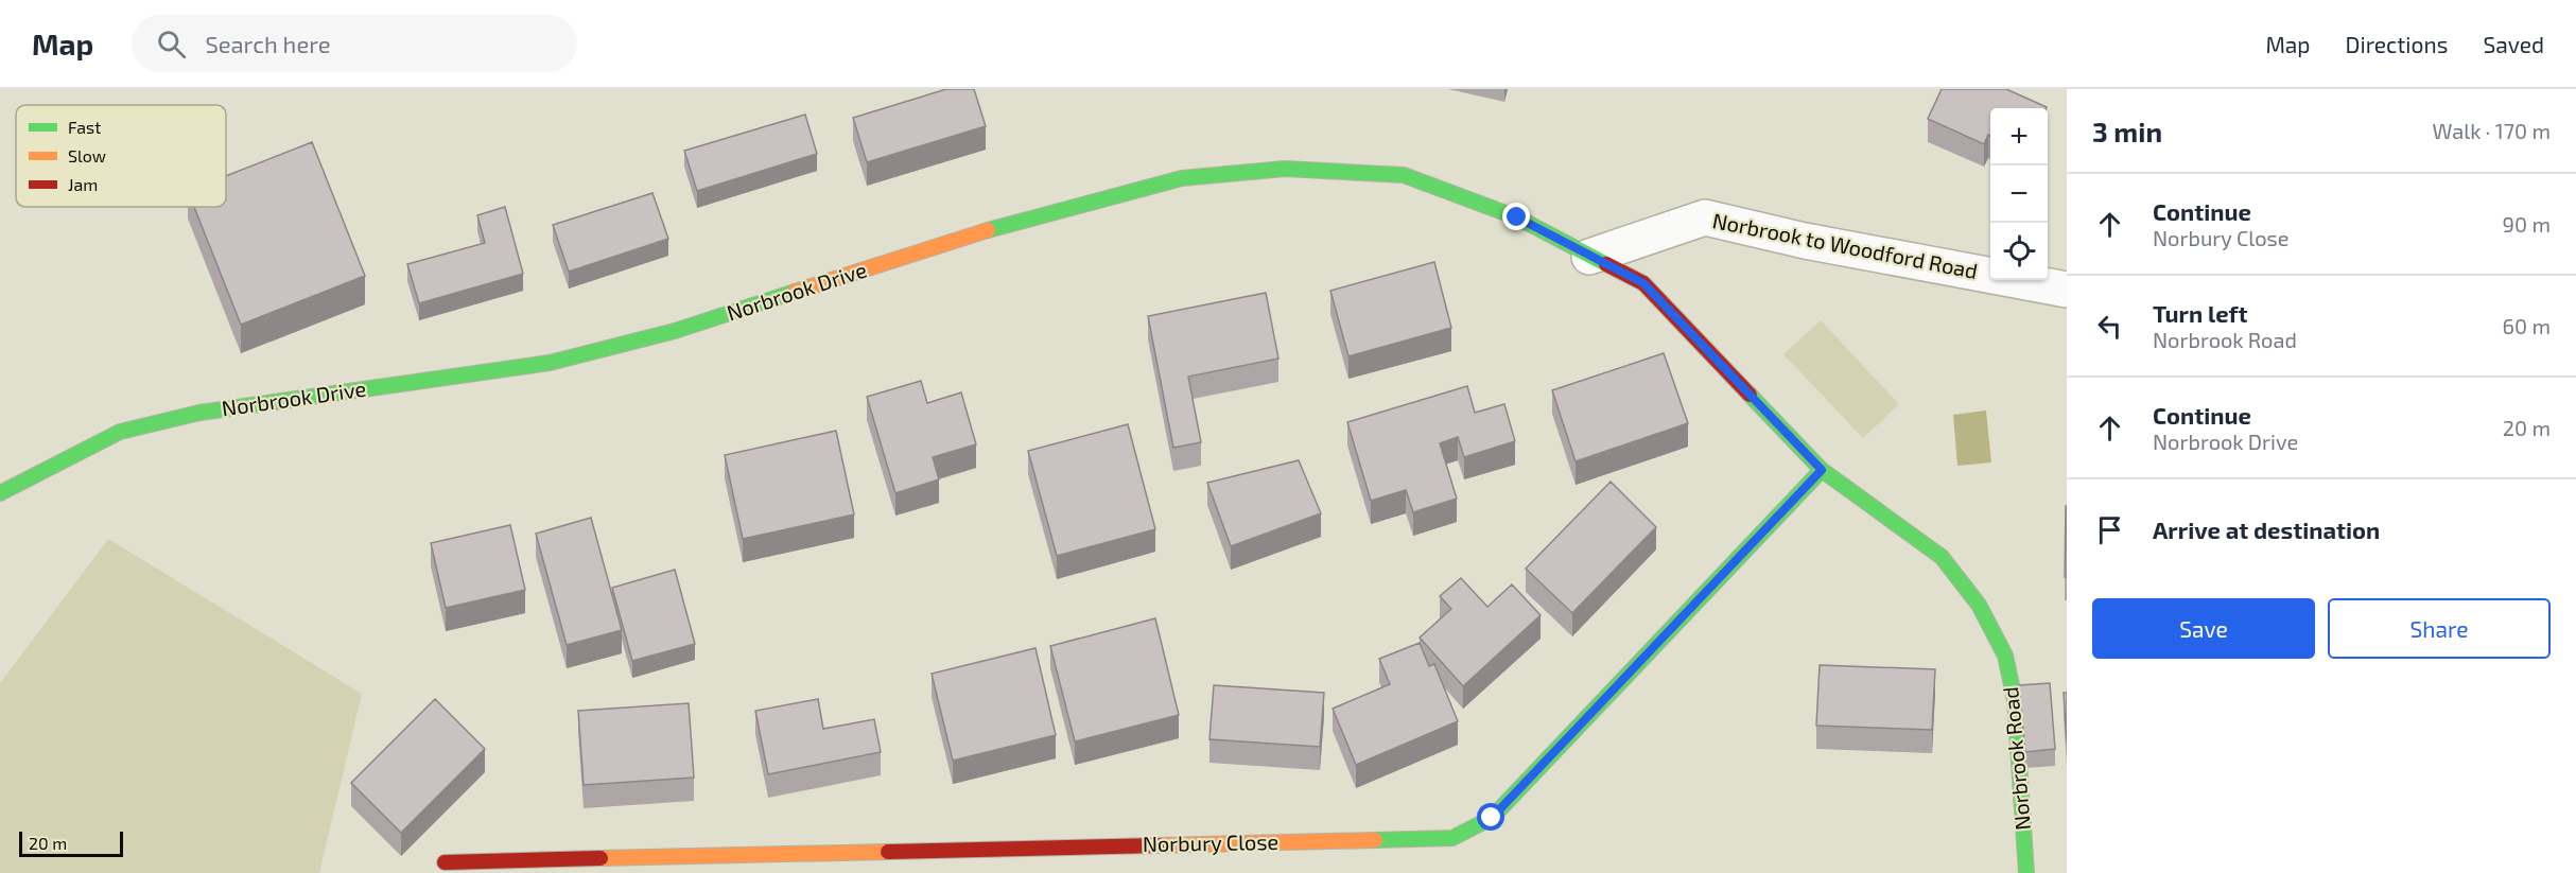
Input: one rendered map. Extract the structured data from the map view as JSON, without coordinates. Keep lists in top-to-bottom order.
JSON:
{
  "streets": {
    "street": [
      "Norbrook to Woodford Road",
      "Norbrook Drive",
      "Norbrook Road",
      "Norbury Close"
    ]
  },
  "crossings": [
    ["Norbrook to Woodford Road", "Norbrook Drive"],
    ["Norbrook to Woodford Road", "Norbrook Road"],
    ["Norbrook Drive", "Norbrook Road"],
    ["Norbrook Road", "Norbury Close"]
  ],
  "legend": ["Fast", "Slow", "Jam"],
  "scale_bar": "20 m",
  "page": {
    "header": "Map",
    "search": "Search here",
    "nav": ["Map", "Directions", "Saved"],
    "heading": ["3 min", "Walk · 170 m"],
    "map_buttons": ["+", "−"],
    "list": [
      ["Continue", "Norbury Close", "90 m"],
      ["Turn left", "Norbrook Road", "60 m"],
      ["Continue", "Norbrook Drive", "20 m"],
      "Arrive at destination"
    ],
    "buttons": ["Save", "Share"],
    "scale": "20 m"
  }
}
